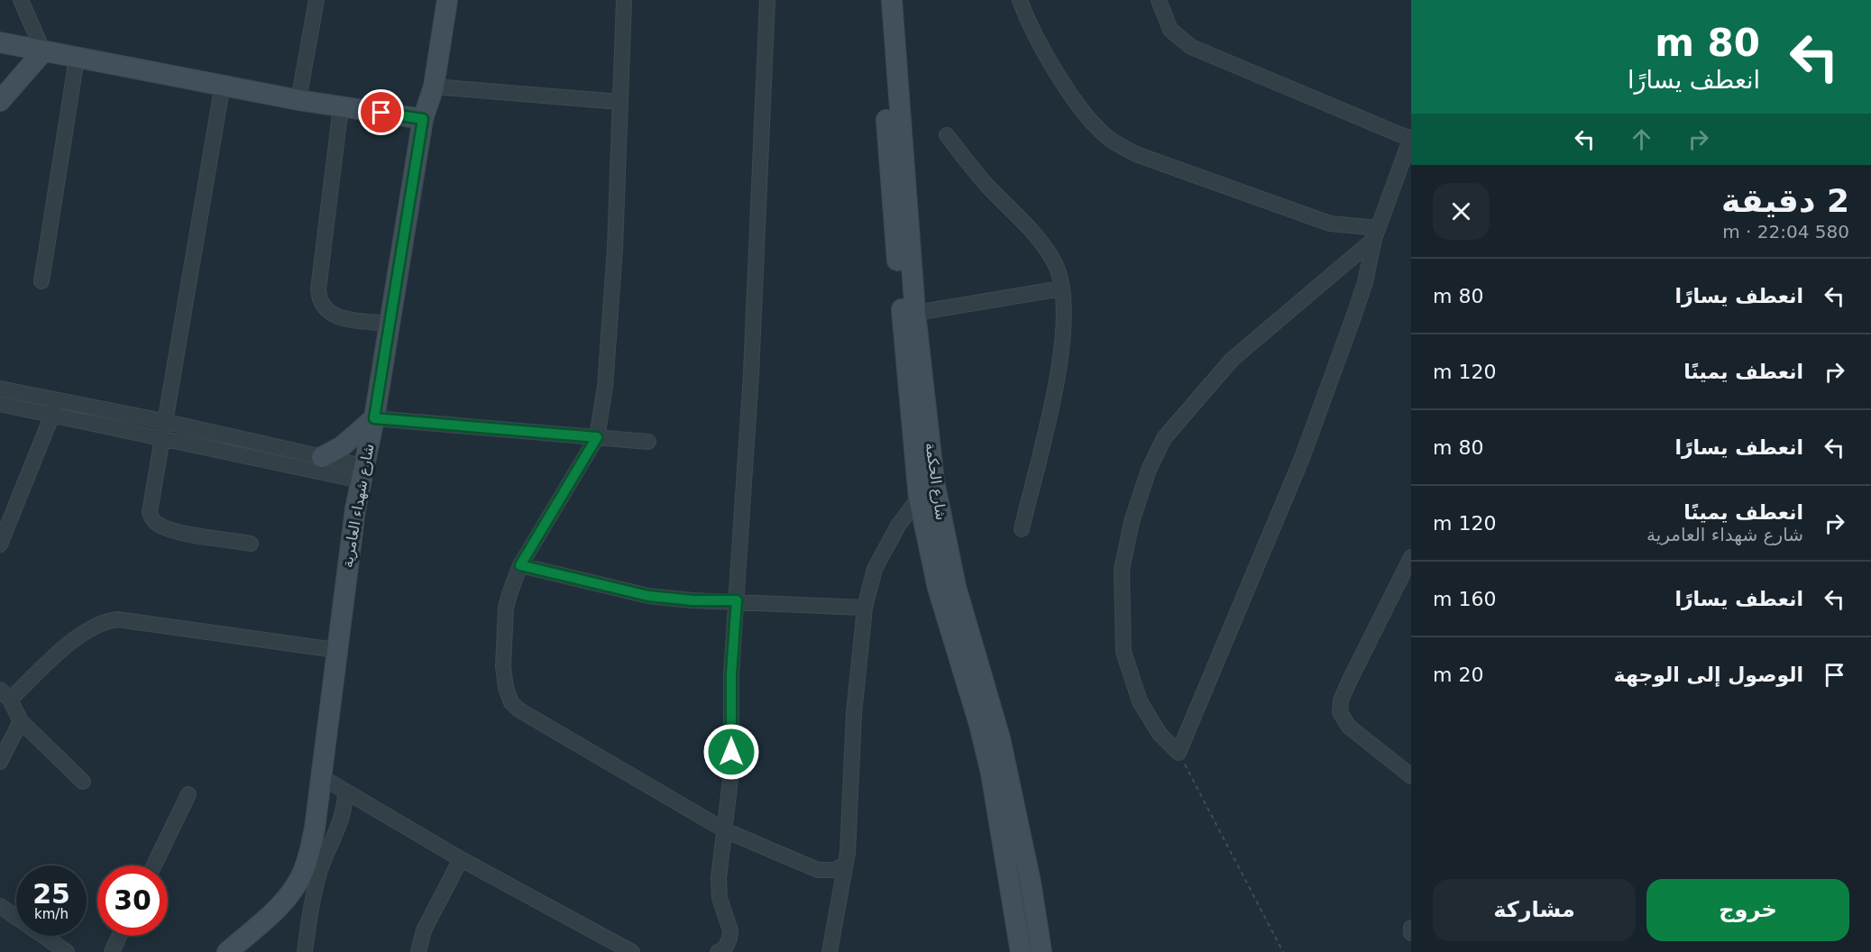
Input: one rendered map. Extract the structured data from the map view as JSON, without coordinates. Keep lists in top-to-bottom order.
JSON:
{
  "streets": {
    "street": ["شارع الحكمة", "شارع شهداء العامرية"]
  },
  "page": {
    "turn": ["80 m", "انعطف يسارًا"],
    "heading": ["2 دقيقة", "580 m · 22:04"],
    "list": [
      {
        "name": "انعطف يسارًا",
        "value": "80 m"
      },
      {
        "name": "انعطف يمينًا",
        "value": "120 m"
      },
      {
        "name": "انعطف يسارًا",
        "value": "80 m"
      },
      {
        "name": "انعطف يمينًا",
        "note": "شارع شهداء العامرية",
        "value": "120 m"
      },
      {
        "name": "انعطف يسارًا",
        "value": "160 m"
      },
      {
        "name": "الوصول إلى الوجهة",
        "value": "20 m"
      }
    ],
    "speed": "25 km/h",
    "limit": "30",
    "buttons": ["خروج", "مشاركة"]
  }
}
